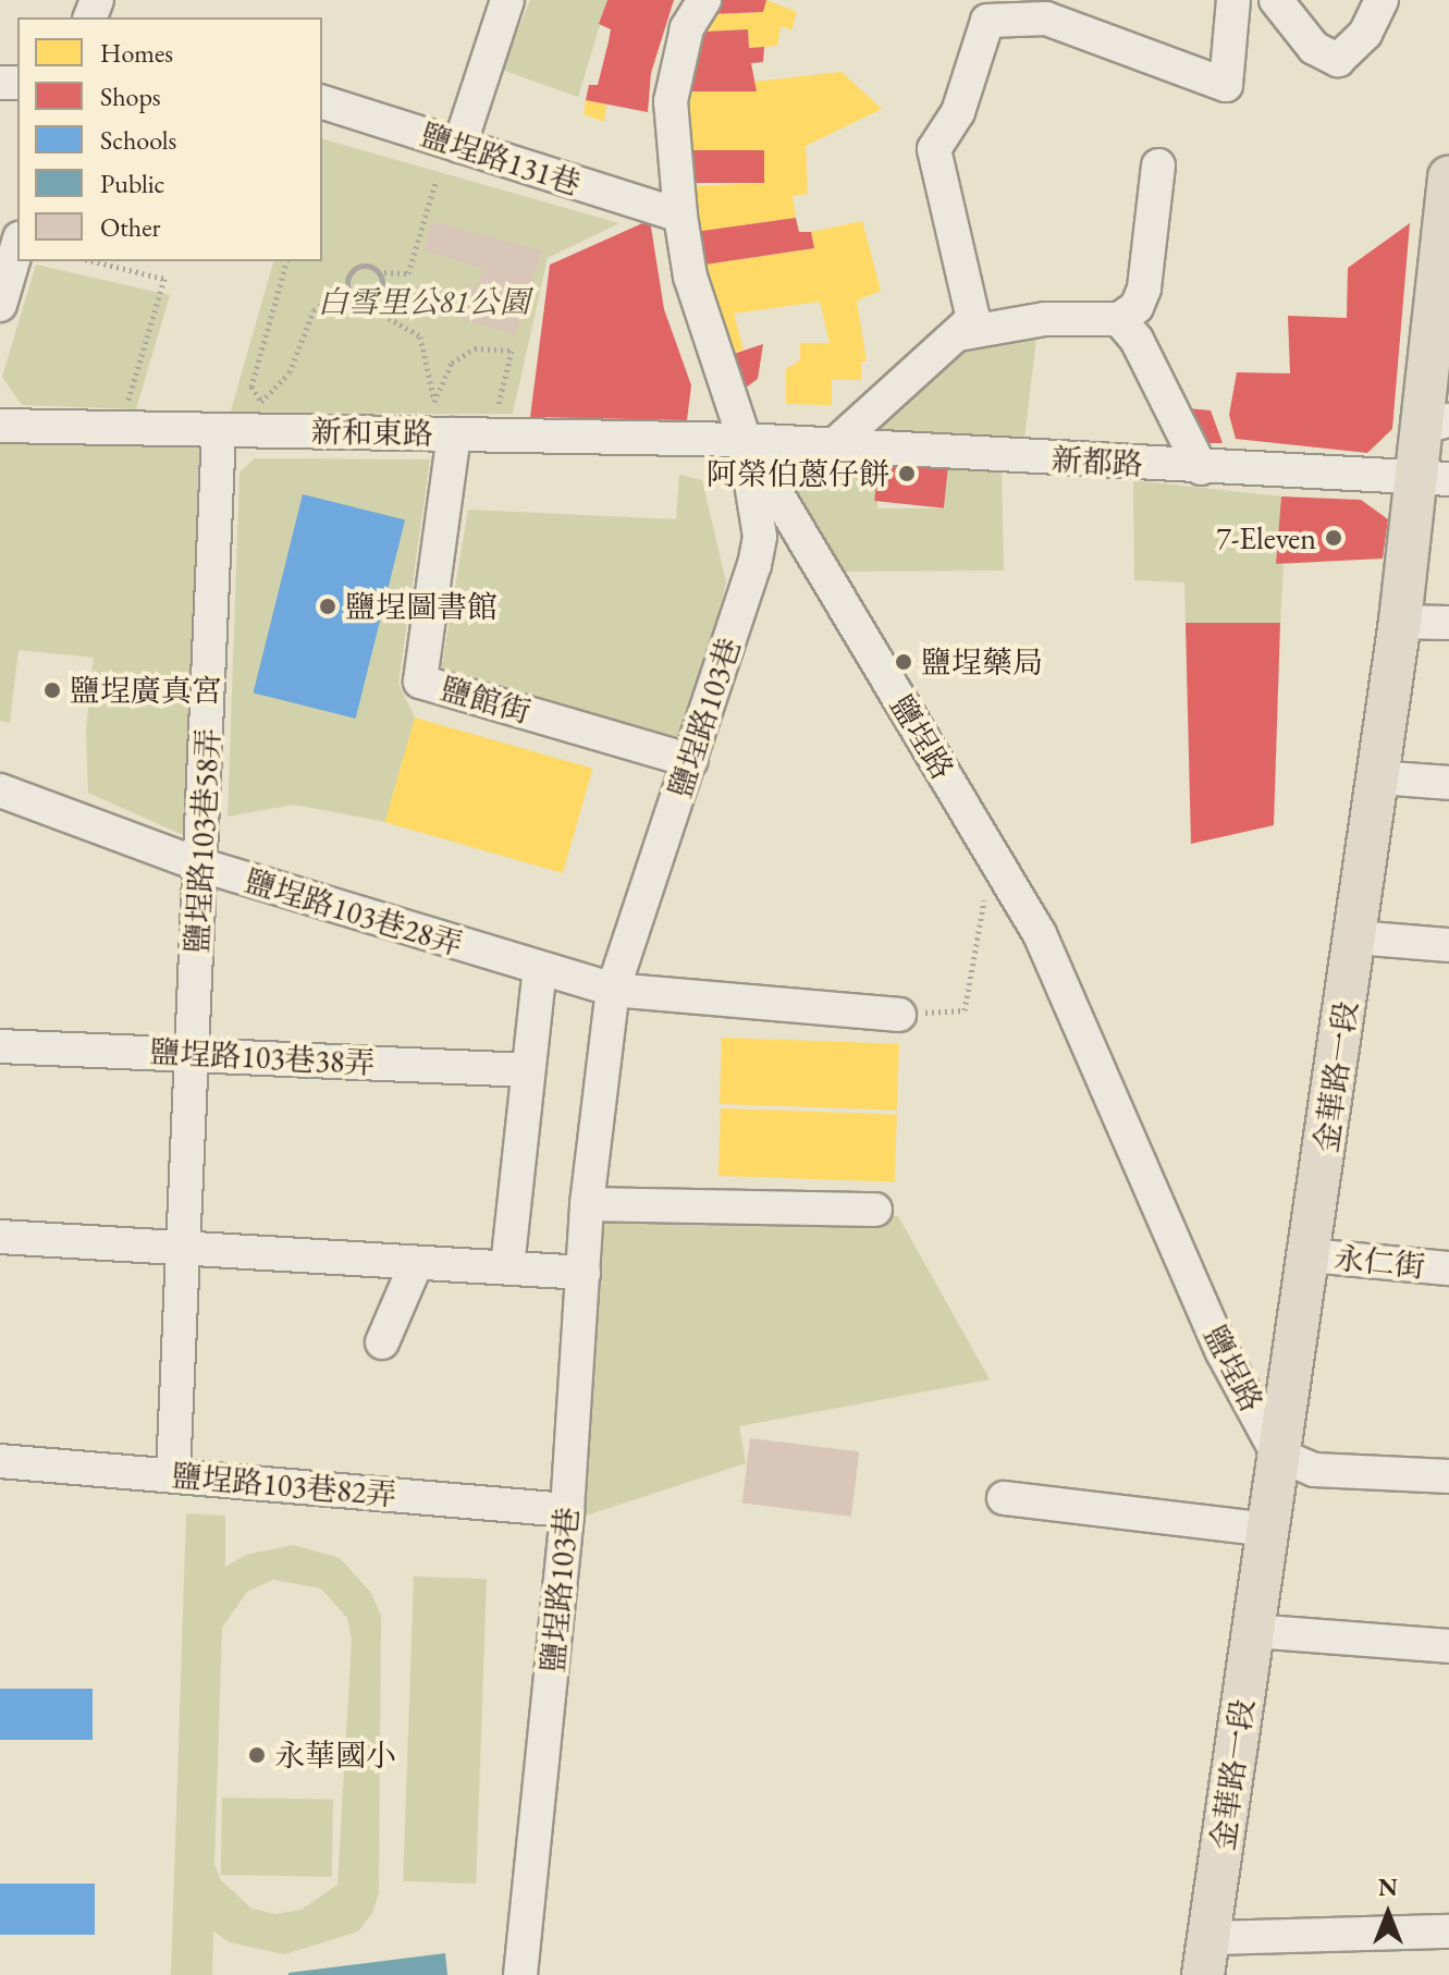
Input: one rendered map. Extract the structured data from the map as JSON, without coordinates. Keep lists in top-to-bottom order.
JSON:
{
  "streets": {
    "main road": ["金華路一段"],
    "street": [
      "鹽埕路131巷",
      "新和東路",
      "新都路",
      "鹽館街",
      "鹽埕路103巷",
      "鹽埕路",
      "鹽埕路103巷58弄",
      "鹽埕路103巷28弄",
      "鹽埕路103巷38弄",
      "永仁街",
      "鹽埕路103巷82弄"
    ]
  },
  "crossings": [
    ["鹽埕路131巷", "鹽埕路"],
    ["新和東路", "新都路"],
    ["新和東路", "鹽館街"],
    ["新和東路", "鹽埕路103巷"],
    ["新和東路", "鹽埕路"],
    ["新和東路", "鹽埕路103巷58弄"],
    ["新都路", "鹽埕路103巷"],
    ["新都路", "鹽埕路"],
    ["新都路", "金華路一段"],
    ["鹽館街", "鹽埕路103巷"],
    ["鹽埕路103巷", "鹽埕路"],
    ["鹽埕路103巷", "鹽埕路103巷28弄"],
    ["鹽埕路103巷", "鹽埕路103巷82弄"],
    ["鹽埕路", "金華路一段"],
    ["鹽埕路103巷58弄", "鹽埕路103巷28弄"],
    ["鹽埕路103巷58弄", "鹽埕路103巷38弄"],
    ["鹽埕路103巷58弄", "鹽埕路103巷82弄"],
    ["金華路一段", "永仁街"]
  ],
  "parks": ["白雪里公81公園"],
  "places": [
    "阿榮伯蔥仔餅",
    "7-Eleven",
    "鹽埕圖書館",
    "鹽埕藥局",
    "鹽埕廣真宮",
    "永華國小"
  ],
  "legend": [
    "Homes",
    "Shops",
    "Schools",
    "Public",
    "Other"
  ],
  "north": "top"
}
